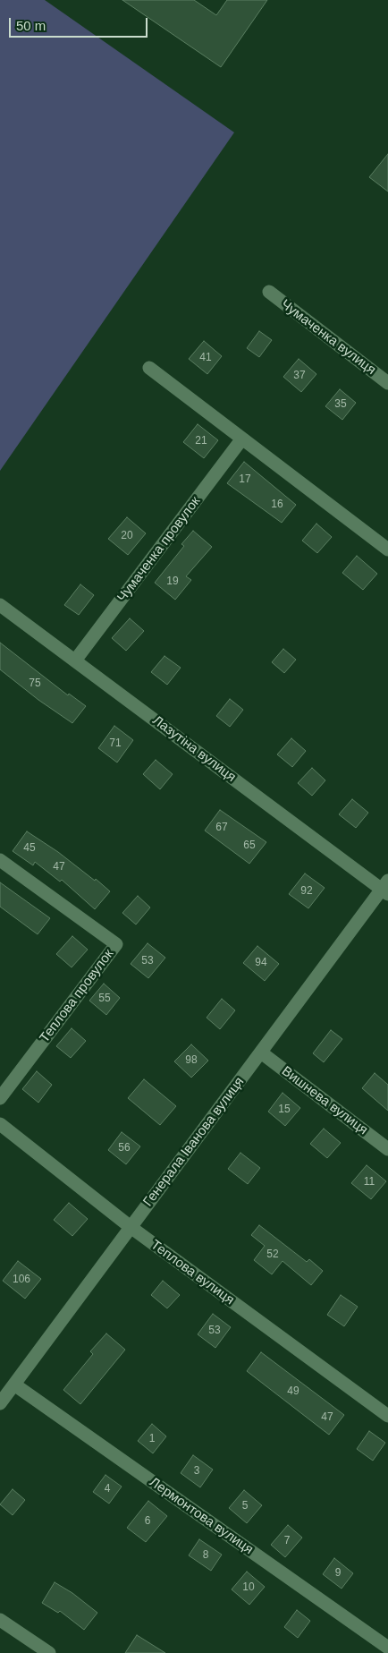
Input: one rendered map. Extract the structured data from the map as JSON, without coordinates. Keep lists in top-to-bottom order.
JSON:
{
  "streets": {
    "street": [
      "Чумаченка вулиця",
      "Чумаченка провулок",
      "Лазутіна вулиця",
      "Теплова провулок",
      "Вишнева вулиця",
      "Генерала Іванова вулиця",
      "Теплова вулиця",
      "Лермонтова вулиця"
    ]
  },
  "crossings": [
    ["Чумаченка провулок", "Лазутіна вулиця"],
    ["Лазутіна вулиця", "Генерала Іванова вулиця"],
    ["Вишнева вулиця", "Генерала Іванова вулиця"],
    ["Генерала Іванова вулиця", "Теплова вулиця"],
    ["Генерала Іванова вулиця", "Лермонтова вулиця"]
  ],
  "house_numbers": [
    "41",
    "37",
    "35",
    "21",
    "17",
    "16",
    "20",
    "19",
    "75",
    "71",
    "67",
    "65",
    "45",
    "47",
    "92",
    "53",
    "94",
    "55",
    "98",
    "15",
    "56",
    "11",
    "52",
    "106",
    "53",
    "49",
    "47",
    "1",
    "3",
    "4",
    "5",
    "6",
    "7",
    "8",
    "9",
    "10"
  ],
  "scale_bar": "50 m"
}
